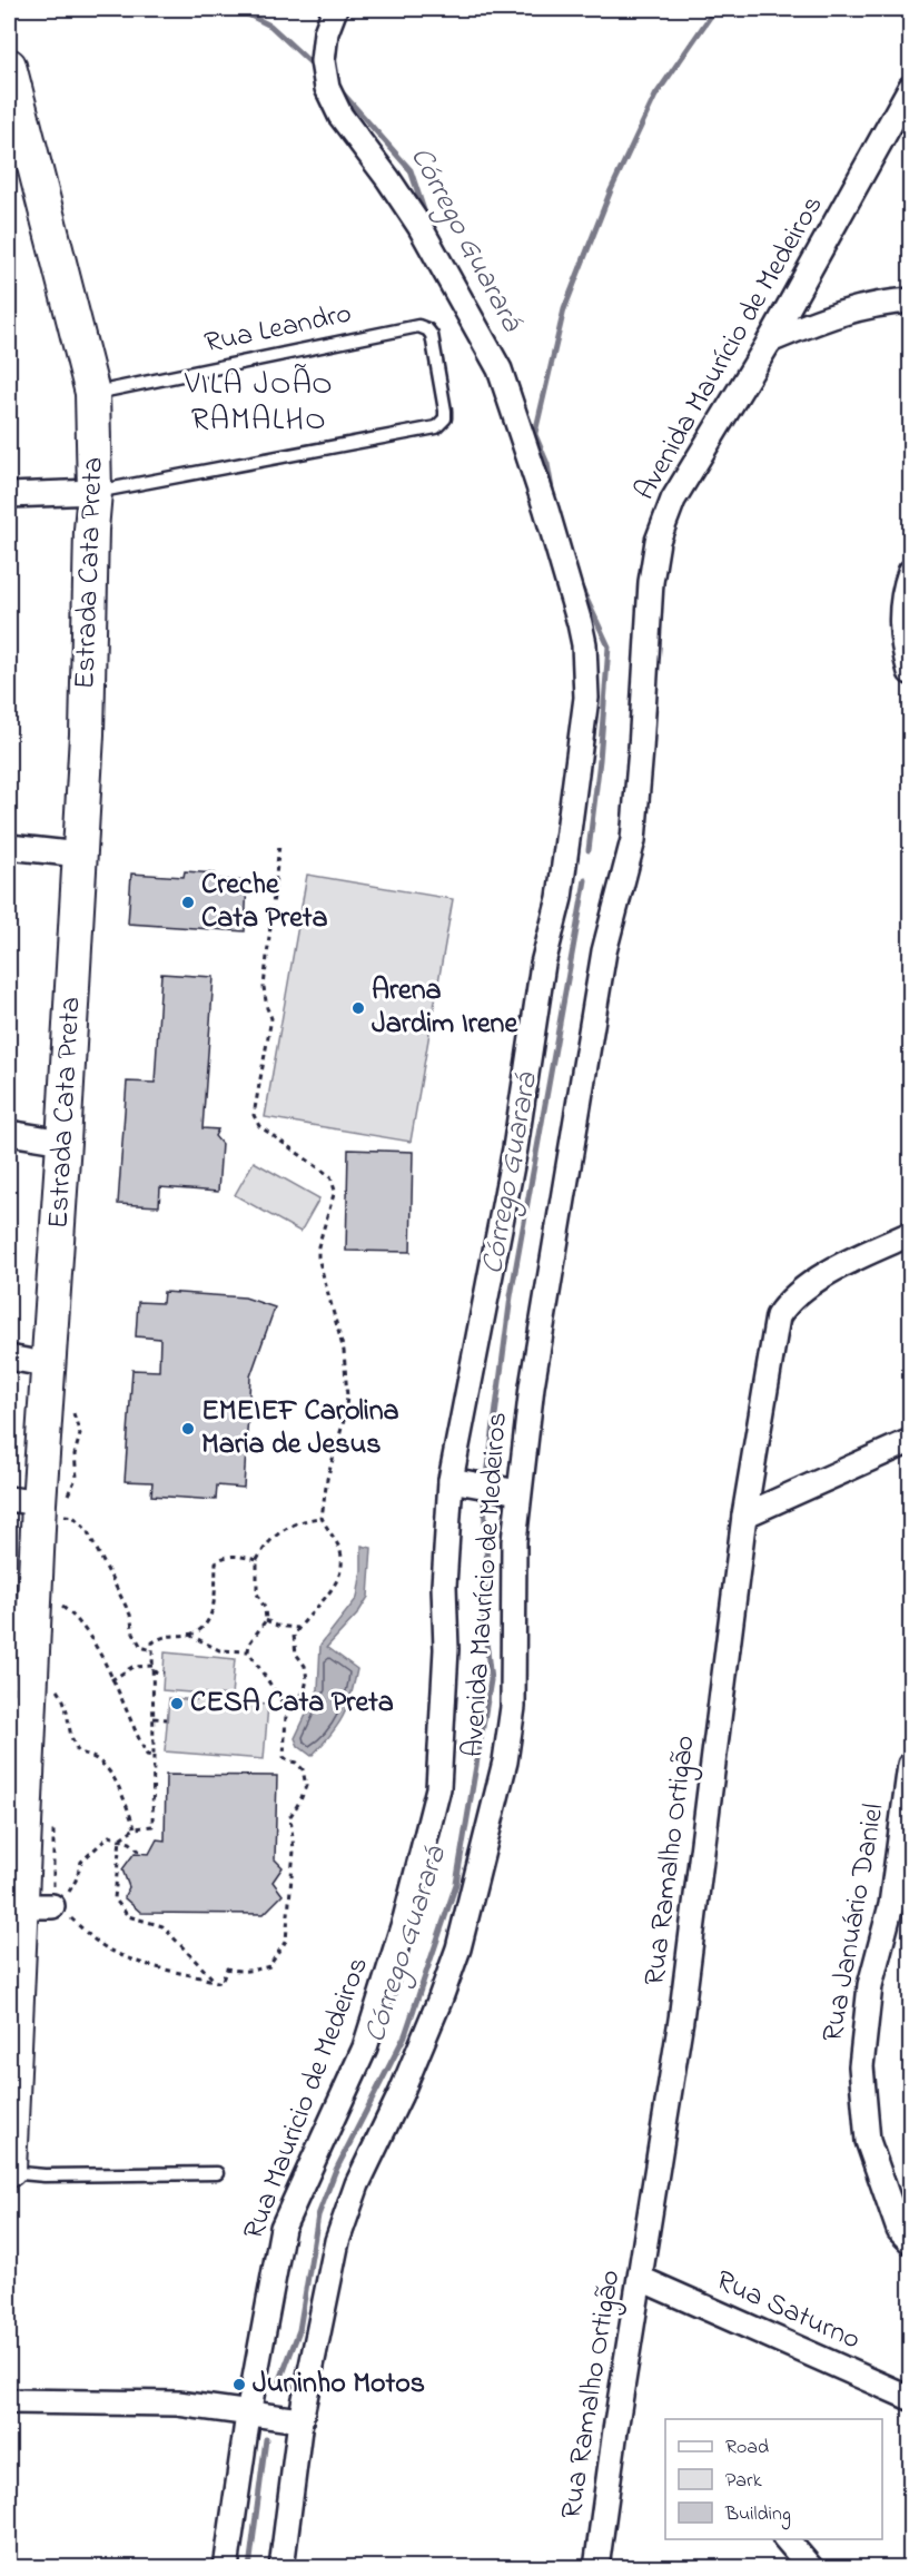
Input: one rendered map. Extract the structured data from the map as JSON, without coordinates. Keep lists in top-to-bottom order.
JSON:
{
  "streets": {
    "street": [
      "Avenida Maurício de Medeiros",
      "Estrada Cata Preta",
      "Rua Ramalho Ortigão",
      "Rua Januário Daniel",
      "Rua Mauricio de Medeiros",
      "Rua Saturno"
    ],
    "lane": ["Rua Leandro"]
  },
  "crossings": [
    ["Rua Leandro", "Estrada Cata Preta"],
    ["Rua Ramalho Ortigão", "Rua Saturno"]
  ],
  "districts": ["VILA JOÃO RAMALHO"],
  "water": ["Córrego Guarará"],
  "places": [
    "Creche Cata Preta",
    "Arena Jardim Irene",
    "EMEIEF Carolina Maria de Jesus",
    "CESA Cata Preta",
    "Juninho Motos"
  ],
  "legend": ["Road", "Park", "Building"]
}
